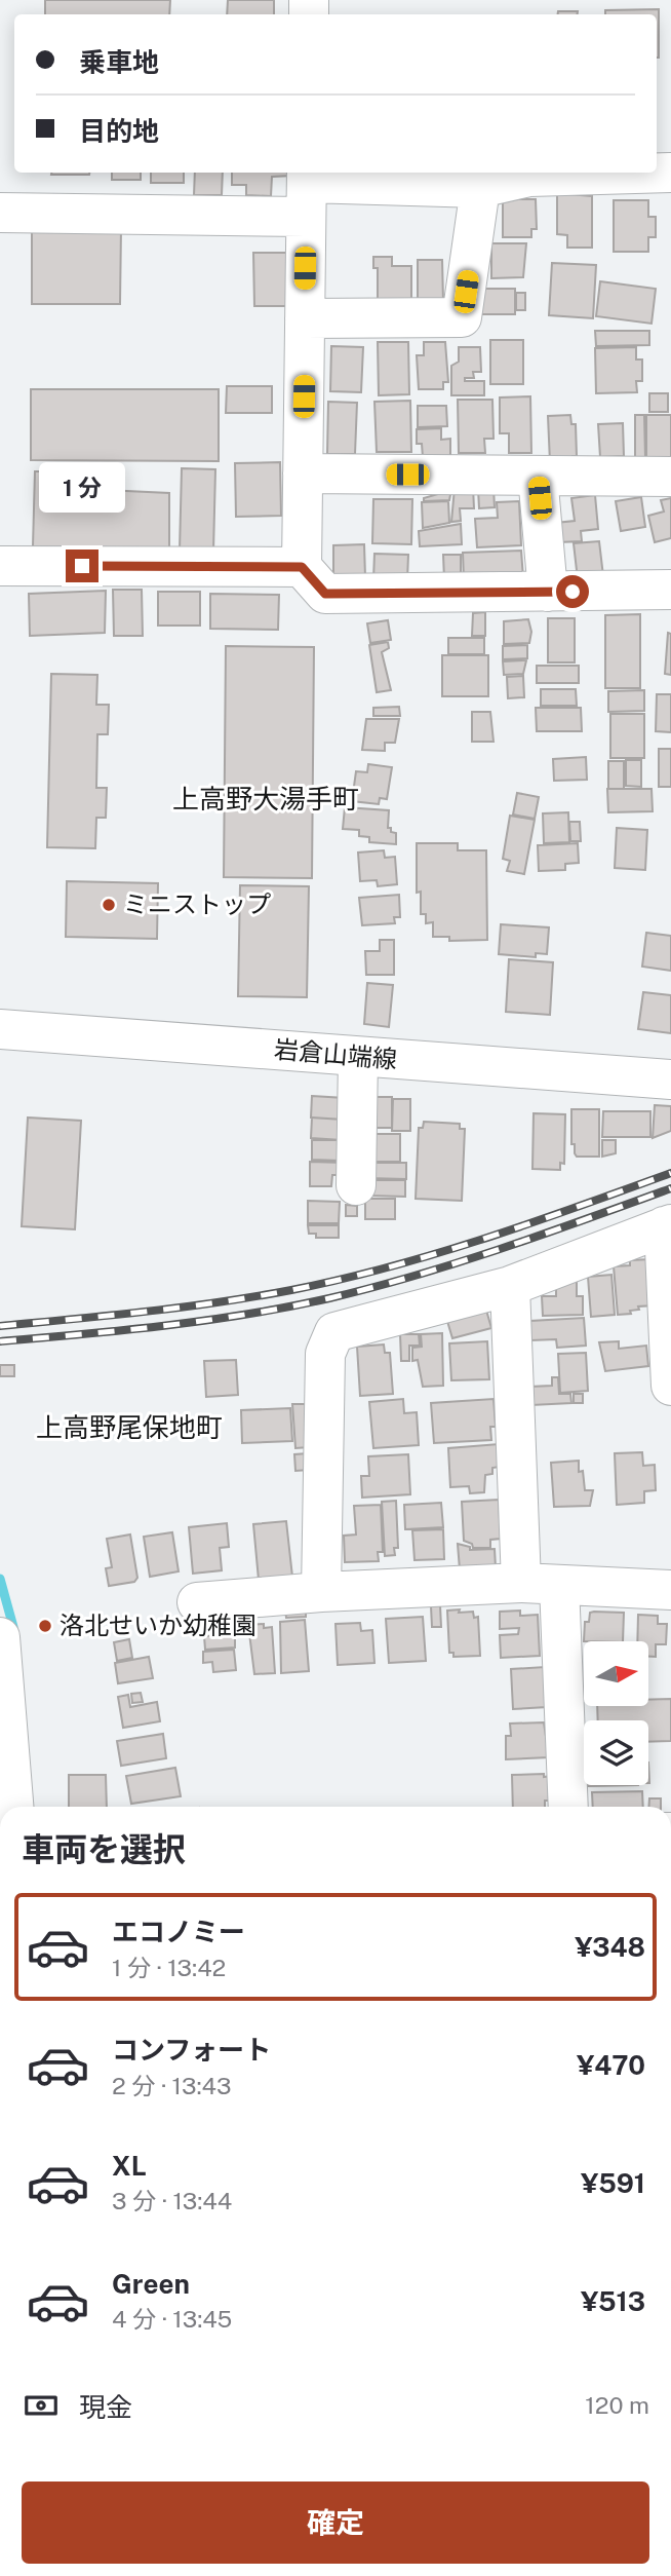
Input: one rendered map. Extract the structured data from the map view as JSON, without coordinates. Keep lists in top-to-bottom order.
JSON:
{
  "streets": {
    "street": ["岩倉山端線"]
  },
  "districts": ["上高野大湯手町", "上高野尾保地町"],
  "places": ["ミニストップ", "洛北せいか幼稚園"],
  "north": "right",
  "page": {
    "banner": ["乗車地", "目的地"],
    "bubble": "1 分",
    "heading": "車両を選択",
    "list": [
      {
        "name": "エコノミー",
        "note": "1 分 · 13:42",
        "value": "¥348"
      },
      {
        "name": "コンフォート",
        "note": "2 分 · 13:43",
        "value": "¥470"
      },
      {
        "name": "XL",
        "note": "3 分 · 13:44",
        "value": "¥591"
      },
      {
        "name": "Green",
        "note": "4 分 · 13:45",
        "value": "¥513"
      }
    ],
    "pay": ["現金", "120 m"],
    "buttons": "確定"
  }
}
